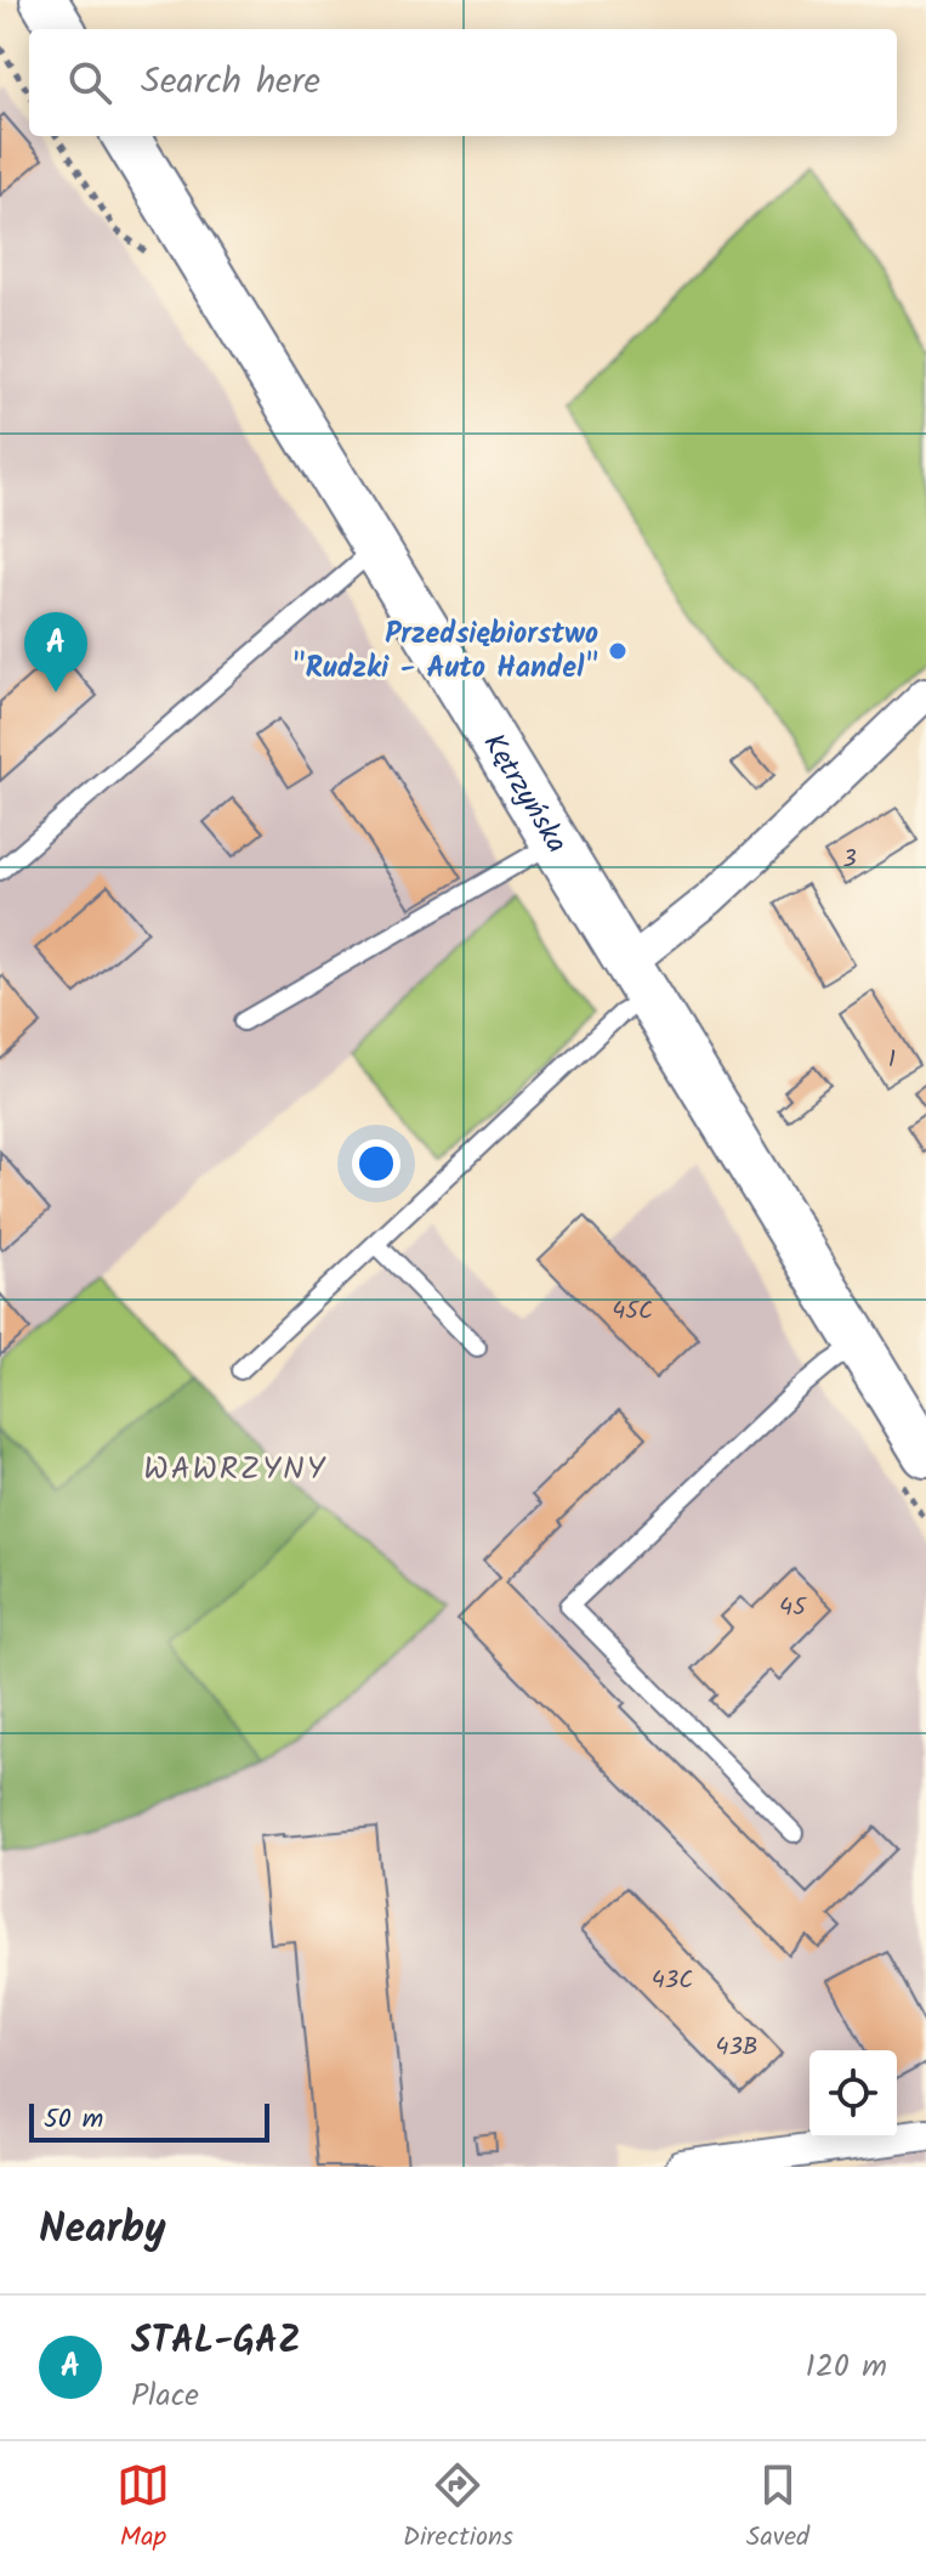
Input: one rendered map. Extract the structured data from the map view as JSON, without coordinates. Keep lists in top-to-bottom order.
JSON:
{
  "streets": {
    "main road": ["Kętrzyńska"]
  },
  "districts": ["WAWRZYNY"],
  "places": ["Przedsiębiorstwo \"Rudzki - Auto Handel\""],
  "house_numbers": [
    "3",
    "1",
    "45C",
    "45",
    "43C",
    "43B"
  ],
  "scale_bar": "50 m",
  "page": {
    "search": "Search here",
    "pins": "A",
    "scale": "50 m",
    "heading": "Nearby",
    "list": [
      {
        "mark": "A",
        "name": "STAL-GAZ",
        "note": "Place",
        "value": "120 m"
      }
    ],
    "nav": ["Map", "Directions", "Saved"]
  }
}
